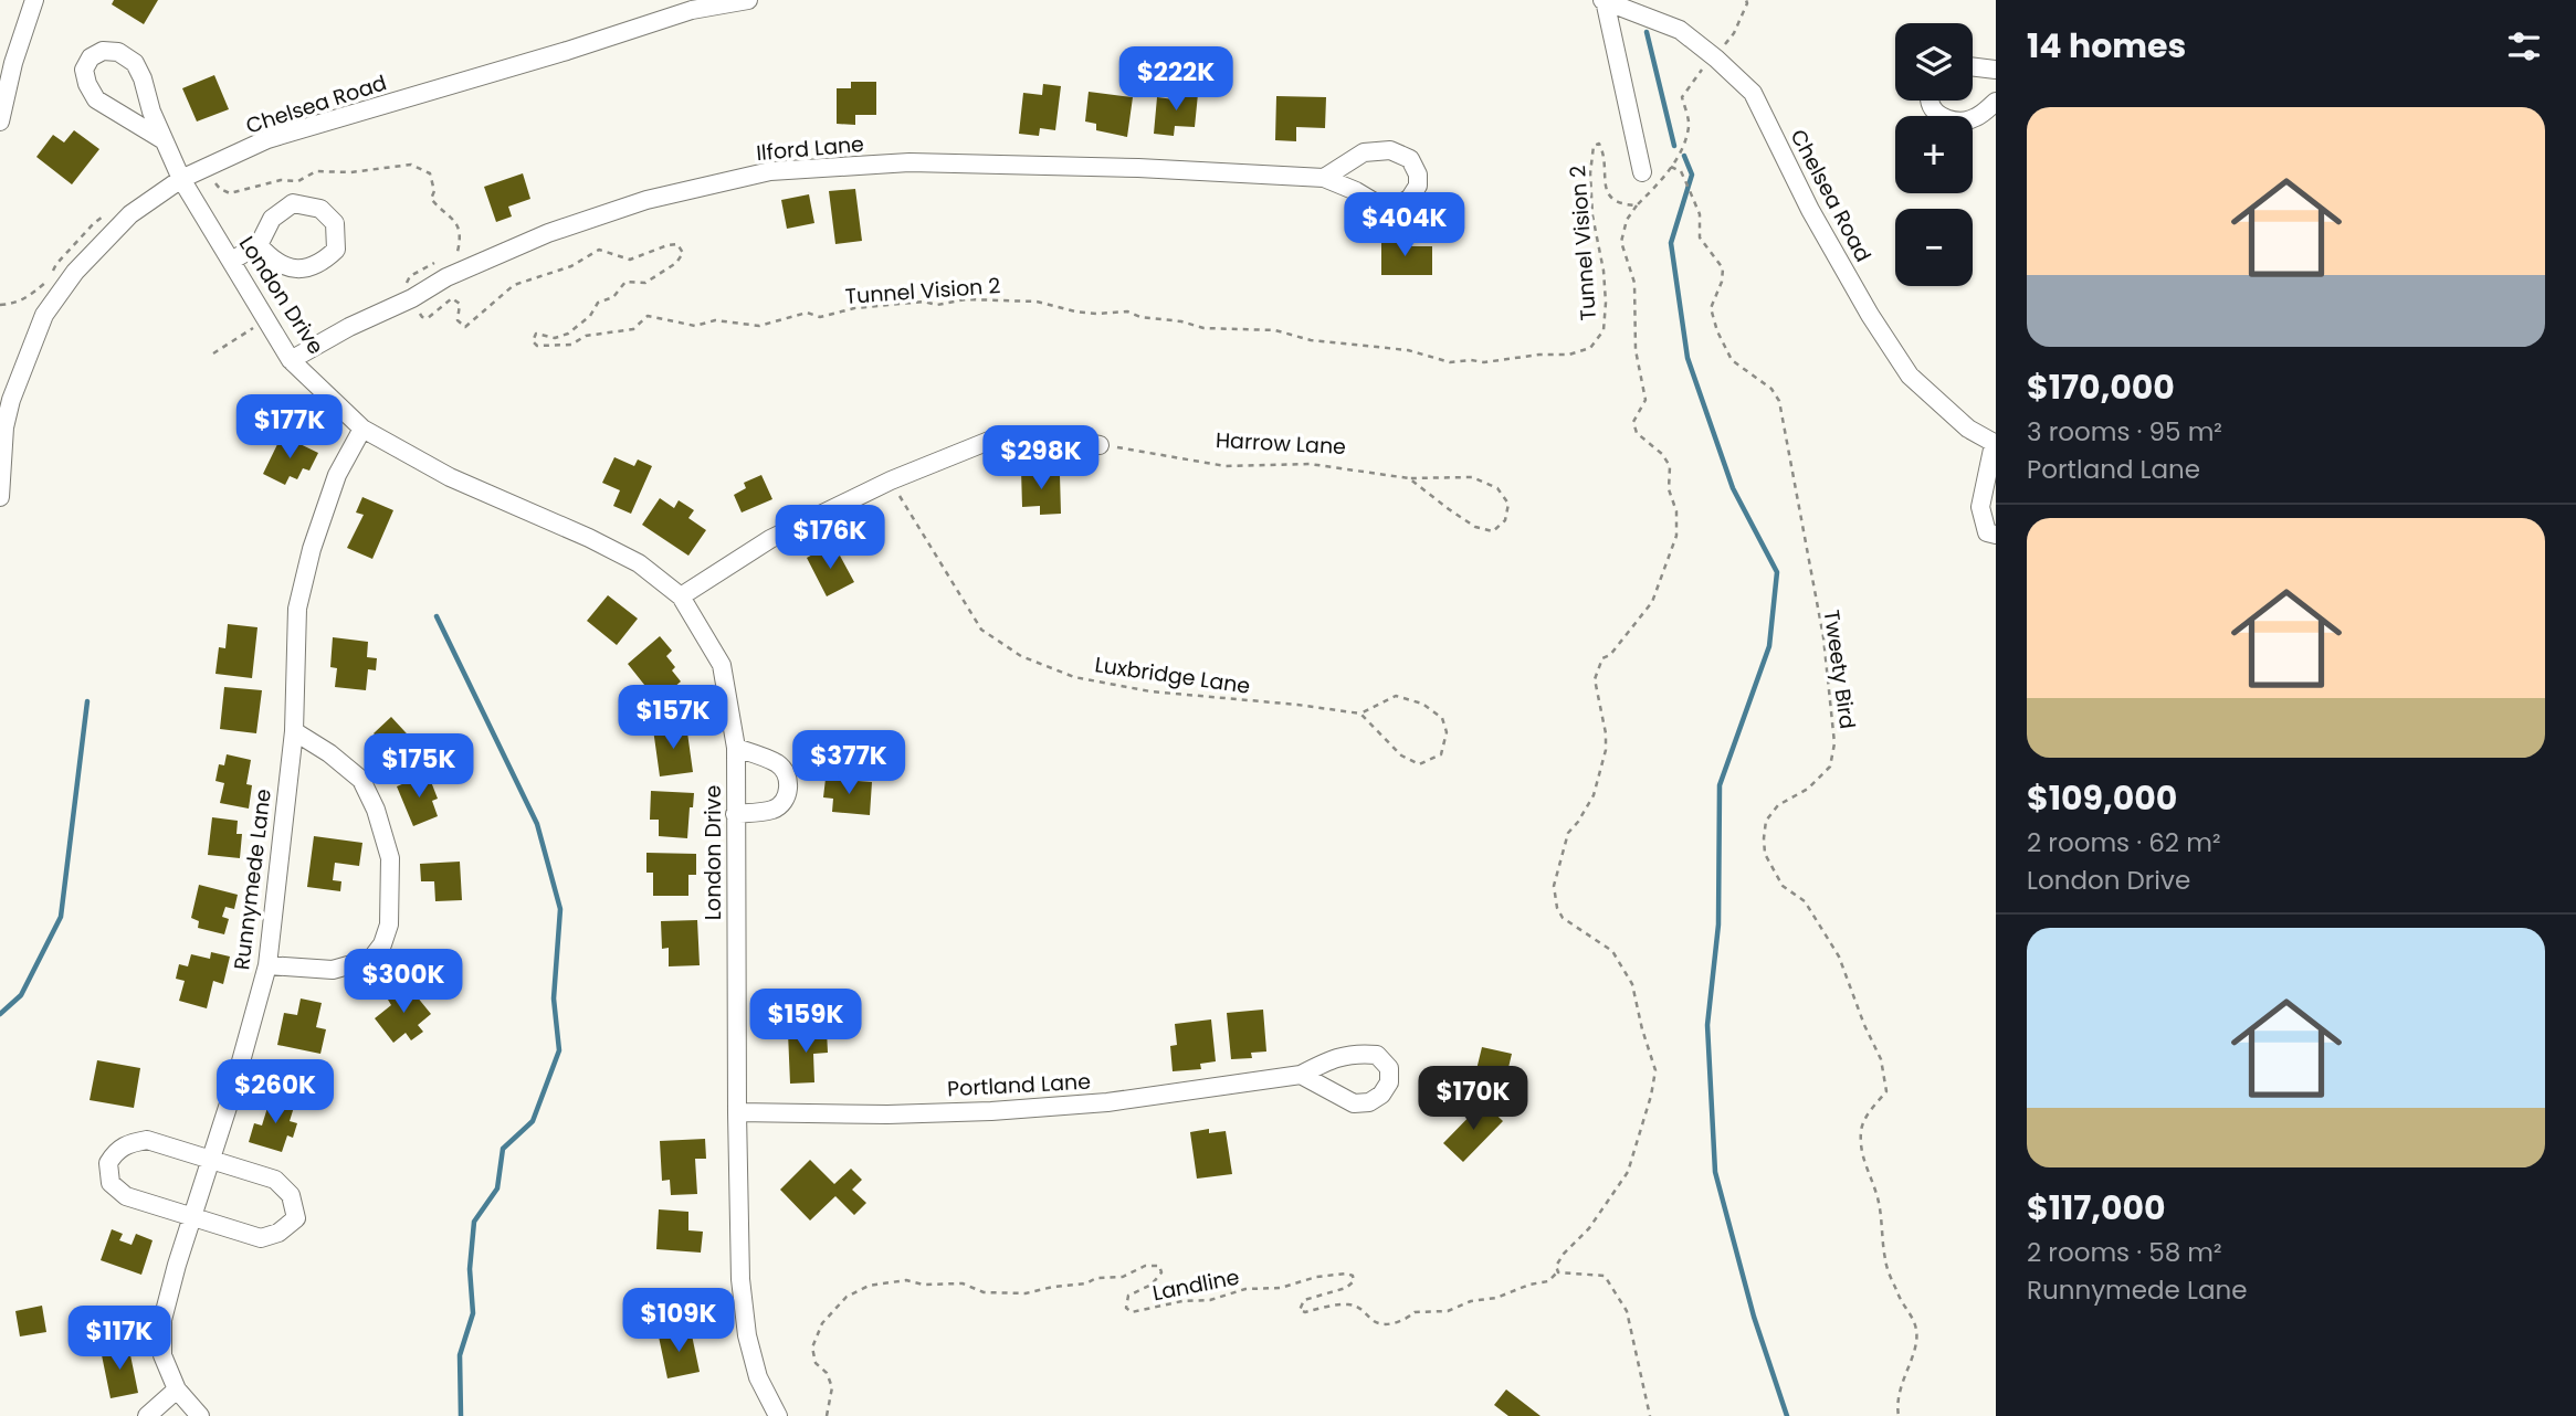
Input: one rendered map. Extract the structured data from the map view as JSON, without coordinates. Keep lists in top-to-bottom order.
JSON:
{
  "streets": {
    "street": [
      "Chelsea Road",
      "Ilford Lane",
      "London Drive",
      "Runnymede Lane",
      "Portland Lane"
    ],
    "path": [
      "Tunnel Vision 2",
      "Harrow Lane",
      "Tweety Bird",
      "Luxbridge Lane",
      "Landline"
    ]
  },
  "crossings": [
    ["Chelsea Road", "London Drive"],
    ["Ilford Lane", "London Drive"],
    ["London Drive", "Runnymede Lane"],
    ["London Drive", "Portland Lane"]
  ],
  "page": {
    "heading": "14 homes",
    "map_buttons": ["+", "−"],
    "price": [
      "$222K",
      "$404K",
      "$177K",
      "$298K",
      "$176K",
      "$157K",
      "$377K",
      "$175K",
      "$300K",
      "$159K",
      "$260K",
      "$170K",
      "$109K",
      "$117K"
    ],
    "list": [
      {
        "name": "$170,000",
        "note": "3 rooms · 95 m² · Portland Lane"
      },
      {
        "name": "$109,000",
        "note": "2 rooms · 62 m² · London Drive"
      },
      {
        "name": "$117,000",
        "note": "2 rooms · 58 m² · Runnymede Lane"
      }
    ]
  }
}
